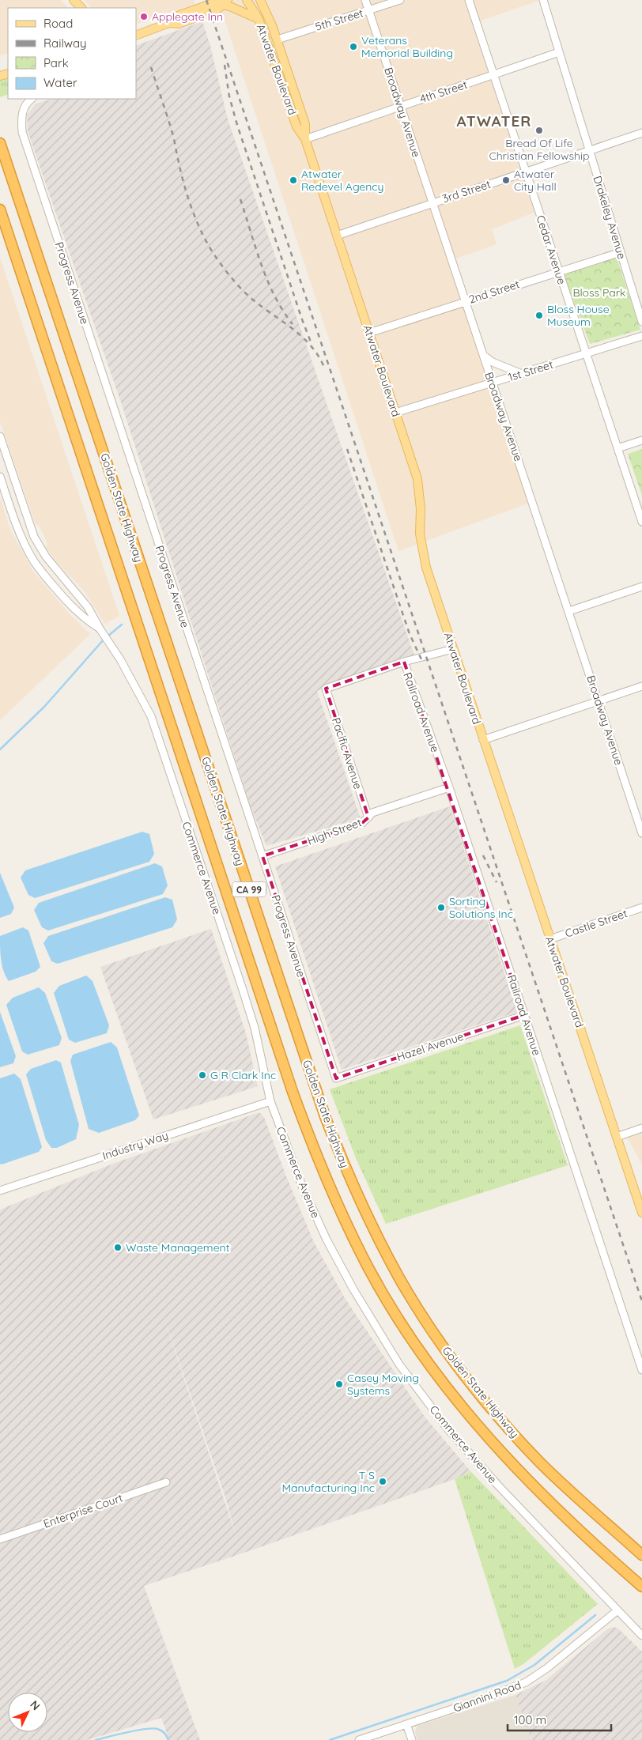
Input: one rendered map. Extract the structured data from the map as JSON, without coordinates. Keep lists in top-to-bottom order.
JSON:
{
  "streets": {
    "highway": ["Golden State Highway", "CA 99"],
    "main road": ["Atwater Boulevard"],
    "street": [
      "5th Street",
      "4th Street",
      "Broadway Avenue",
      "3rd Street",
      "Drakeley Avenue",
      "Cedar Avenue",
      "Progress Avenue",
      "2nd Street",
      "1st Street",
      "Railroad Avenue",
      "Pacific Avenue",
      "High Street",
      "Commerce Avenue",
      "Castle Street",
      "Hazel Avenue",
      "Industry Way",
      "Enterprise Court",
      "Giannini Road"
    ]
  },
  "crossings": [
    ["5th Street", "Atwater Boulevard"],
    ["5th Street", "Broadway Avenue"],
    ["Atwater Boulevard", "4th Street"],
    ["Atwater Boulevard", "3rd Street"],
    ["Atwater Boulevard", "2nd Street"],
    ["Atwater Boulevard", "1st Street"],
    ["Atwater Boulevard", "Castle Street"],
    ["4th Street", "Broadway Avenue"],
    ["4th Street", "Drakeley Avenue"],
    ["4th Street", "Cedar Avenue"],
    ["Broadway Avenue", "3rd Street"],
    ["Broadway Avenue", "2nd Street"],
    ["Broadway Avenue", "1st Street"],
    ["3rd Street", "Drakeley Avenue"],
    ["3rd Street", "Cedar Avenue"],
    ["Drakeley Avenue", "2nd Street"],
    ["Cedar Avenue", "2nd Street"],
    ["Cedar Avenue", "1st Street"],
    ["Progress Avenue", "High Street"],
    ["Progress Avenue", "Hazel Avenue"],
    ["Railroad Avenue", "Pacific Avenue"],
    ["Railroad Avenue", "High Street"],
    ["Railroad Avenue", "Hazel Avenue"],
    ["Pacific Avenue", "High Street"],
    ["Commerce Avenue", "Industry Way"],
    ["Commerce Avenue", "Giannini Road"]
  ],
  "districts": ["ATWATER"],
  "parks": ["Bloss Park"],
  "places": [
    "Applegate Inn",
    "Veterans Memorial Building",
    "Bread Of Life Christian Fellowship",
    "Atwater Redevel Agency",
    "Atwater City Hall",
    "Bloss House Museum",
    "Sorting Solutions Inc",
    "G R Clark Inc",
    "Waste Management",
    "Casey Moving Systems",
    "T S Manufacturing Inc"
  ],
  "legend": [
    "Road",
    "Railway",
    "Park",
    "Water"
  ],
  "scale_bar": "100 m",
  "north": "top right"
}
